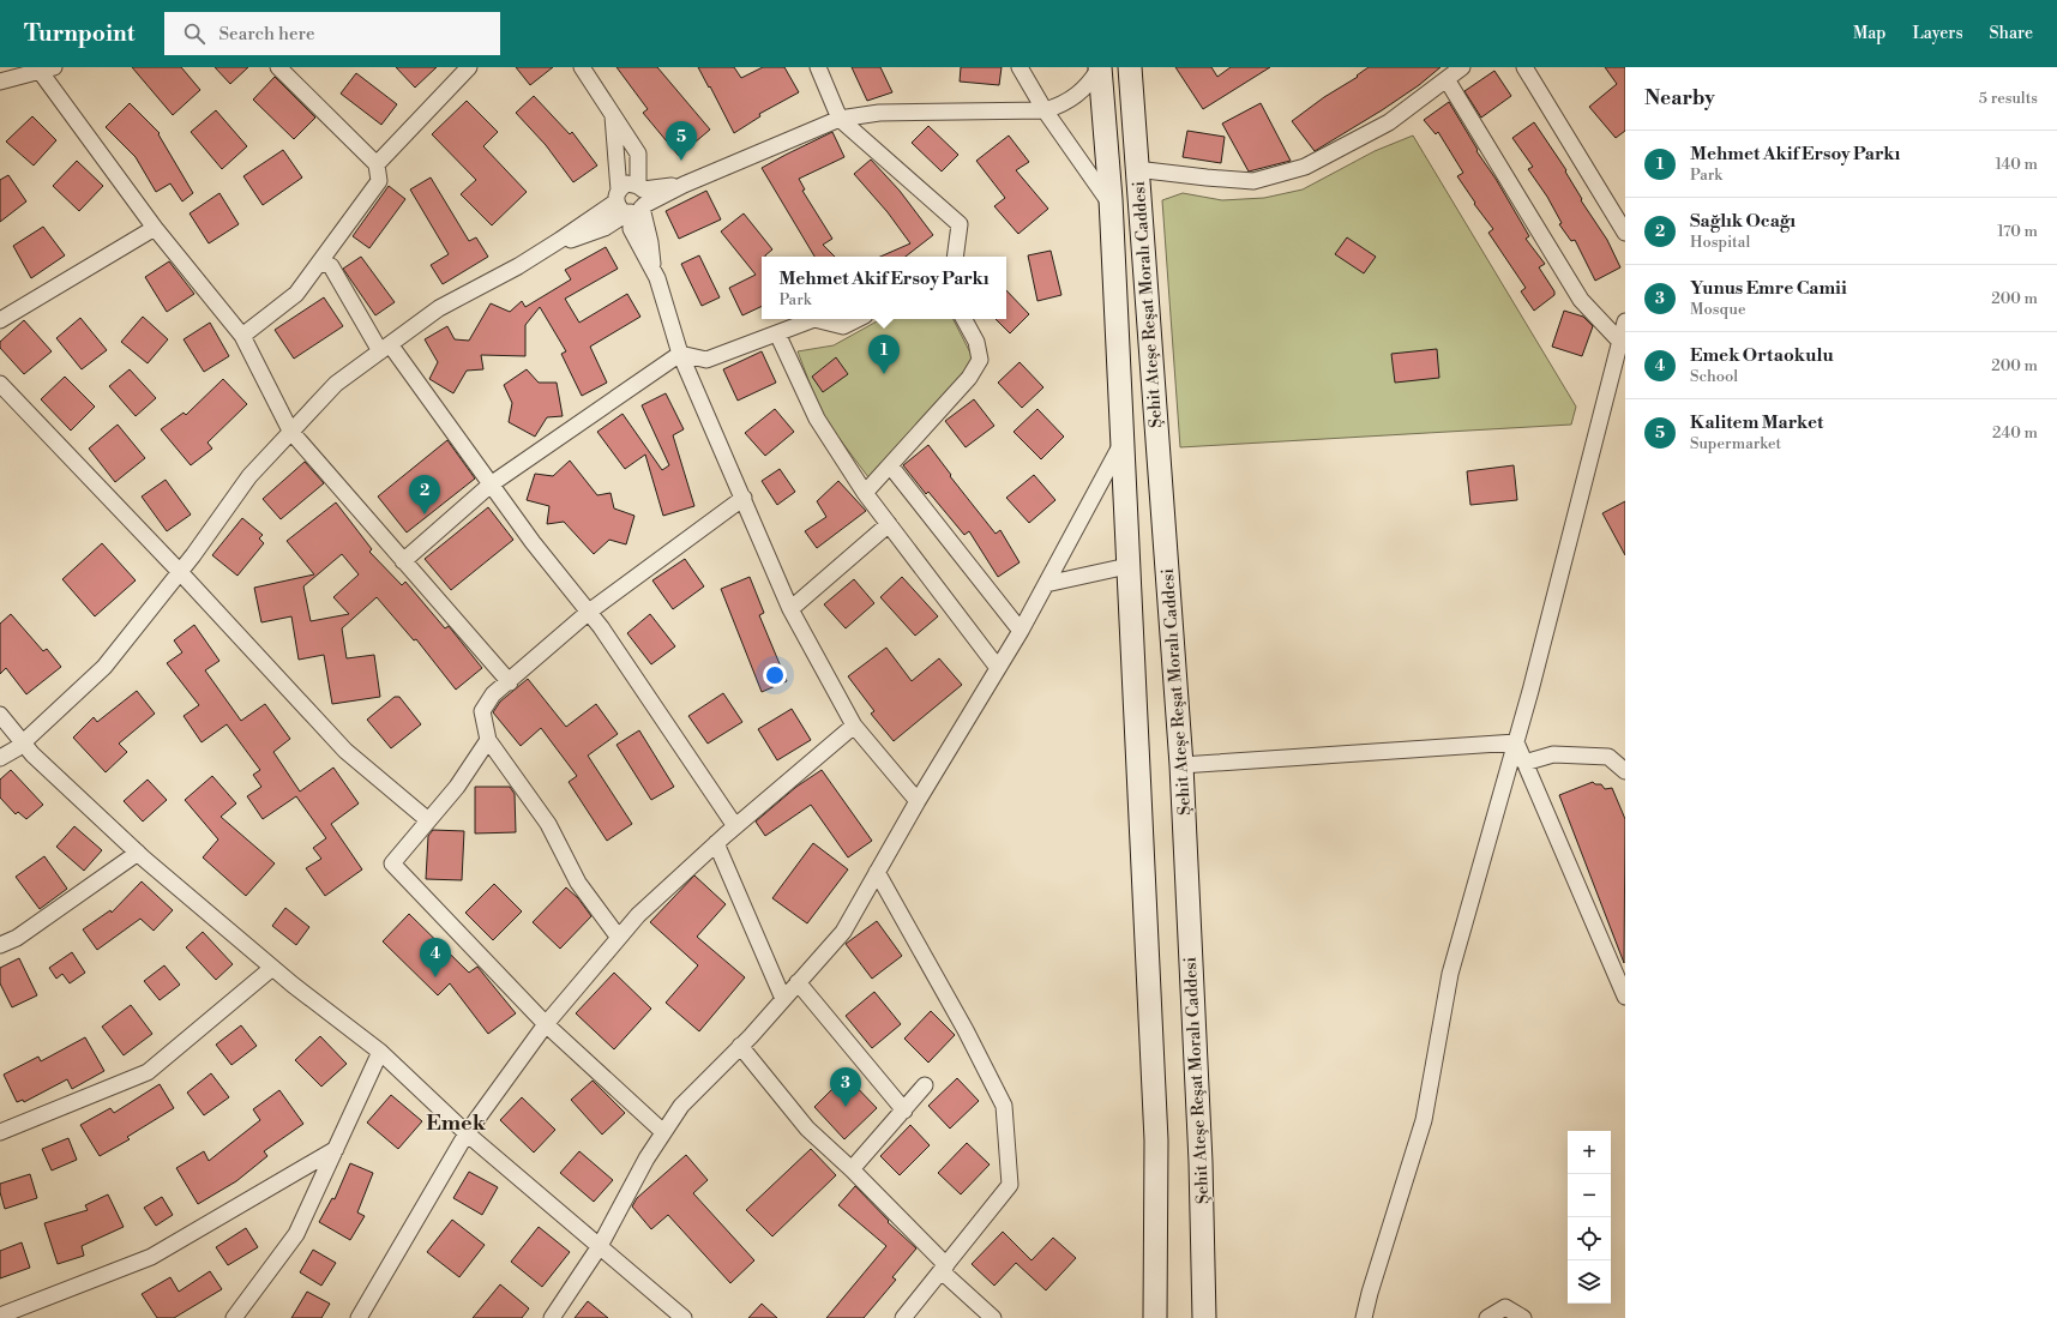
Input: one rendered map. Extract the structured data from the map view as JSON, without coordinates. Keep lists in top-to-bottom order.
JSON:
{
  "streets": {
    "main road": ["Şehit Ateşe Reşat Moralı Caddesi"]
  },
  "districts": ["Emek"],
  "page": {
    "header": "Turnpoint",
    "search": "Search here",
    "nav": ["Map", "Layers", "Share"],
    "heading": ["Nearby", "5 results"],
    "pins": [
      "5",
      "1",
      "2",
      "4",
      "3"
    ],
    "list": [
      {
        "mark": "1",
        "name": "Mehmet Akif Ersoy Parkı",
        "note": "Park",
        "value": "140 m"
      },
      {
        "mark": "2",
        "name": "Sağlık Ocağı",
        "note": "Hospital",
        "value": "170 m"
      },
      {
        "mark": "3",
        "name": "Yunus Emre Camii",
        "note": "Mosque",
        "value": "200 m"
      },
      {
        "mark": "4",
        "name": "Emek Ortaokulu",
        "note": "School",
        "value": "200 m"
      },
      {
        "mark": "5",
        "name": "Kalitem Market",
        "note": "Supermarket",
        "value": "240 m"
      }
    ],
    "popup": ["Mehmet Akif Ersoy Parkı", "Park"],
    "map_buttons": ["+", "−"]
  }
}
